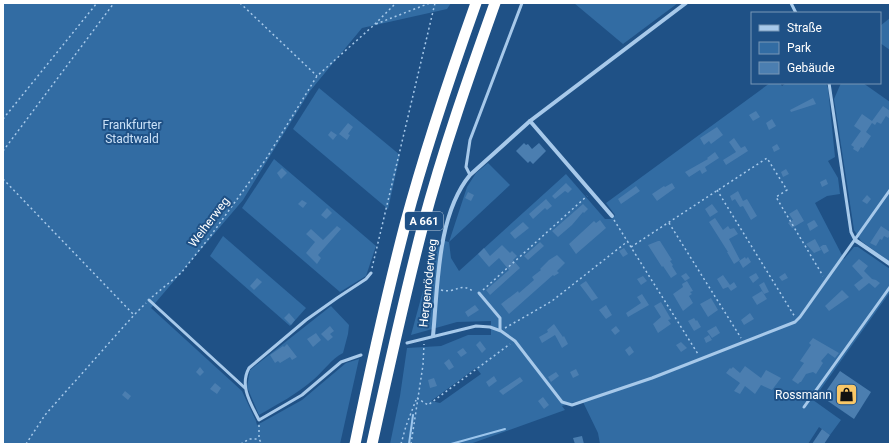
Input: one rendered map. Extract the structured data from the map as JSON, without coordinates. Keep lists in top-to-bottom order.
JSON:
{
  "streets": {
    "highway": ["A 661"],
    "street": ["Hergenröderweg"],
    "path": ["Weiherweg"]
  },
  "parks": ["Frankfurter Stadtwald"],
  "places": {
    "shop": ["Rossmann"]
  },
  "legend": ["Straße", "Park", "Gebäude"]
}
